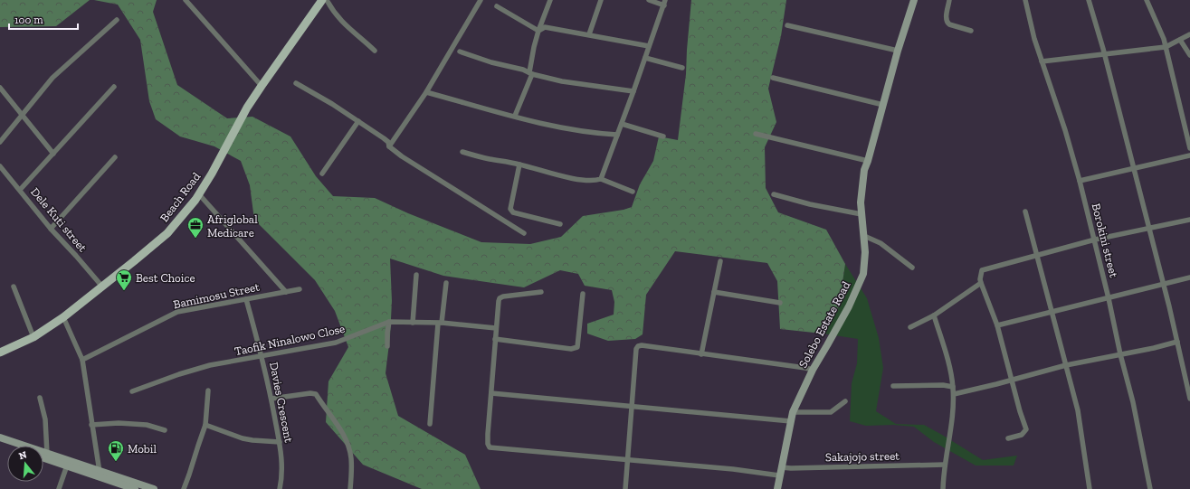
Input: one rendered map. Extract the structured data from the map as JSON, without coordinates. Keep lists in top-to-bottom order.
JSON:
{
  "streets": {
    "main road": ["Beach Road"],
    "street": [
      "Dele Kuti street",
      "Borokini street",
      "Bamimosu Street",
      "Solebo Estate Road",
      "Taofik Ninalowo Close",
      "Davies Crescent",
      "Sakajojo street"
    ]
  },
  "crossings": [
    ["Beach Road", "Dele Kuti street"],
    ["Bamimosu Street", "Davies Crescent"],
    ["Solebo Estate Road", "Sakajojo street"],
    ["Taofik Ninalowo Close", "Davies Crescent"]
  ],
  "places": {
    "office": ["Afriglobal Medicare"],
    "supermarket": ["Best Choice"],
    "fuel station": ["Mobil"]
  },
  "scale_bar": "100 m",
  "north": "top"
}
